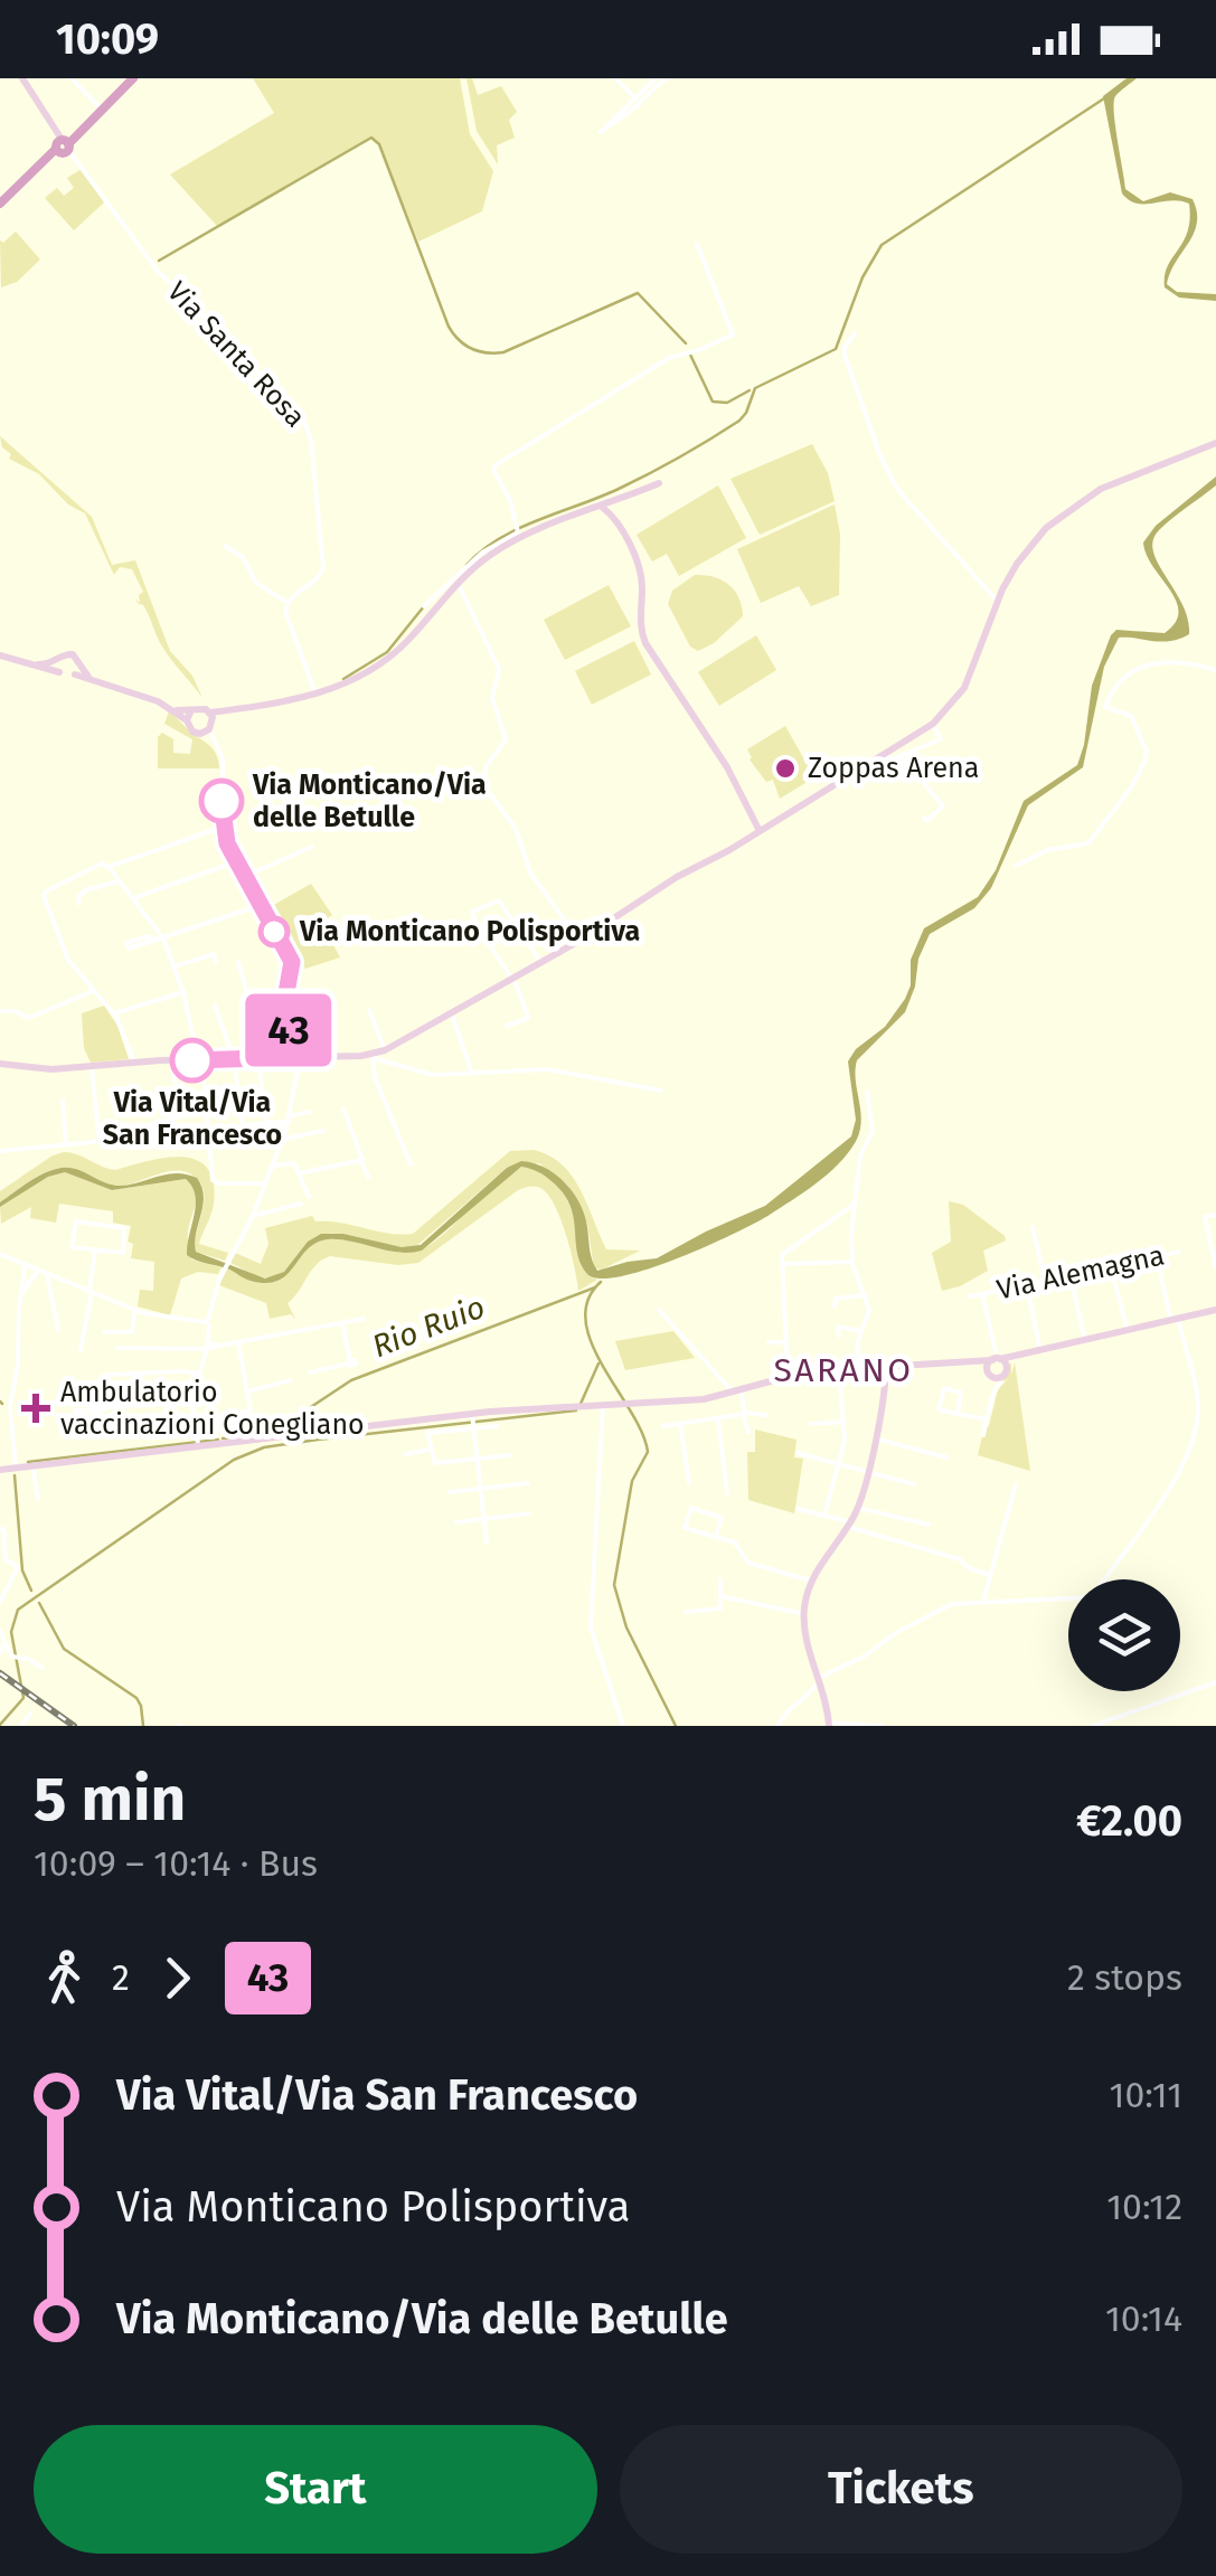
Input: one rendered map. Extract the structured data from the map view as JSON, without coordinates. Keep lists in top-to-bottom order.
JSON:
{
  "streets": {
    "street": ["Via Santa Rosa", "Via Alemagna"]
  },
  "districts": ["SARANO"],
  "water": ["Rio Ruio"],
  "places": {
    "other": [
      "Zoppas Arena",
      "Via Monticano/Via delle Betulle",
      "Via Monticano Polisportiva",
      "Via Vital/Via San Francesco"
    ],
    "health": ["Ambulatorio vaccinazioni Conegliano"]
  },
  "lines": ["bus line 43"],
  "page": {
    "status": "10:09",
    "on_map": "43",
    "heading": ["5 min", "10:09 – 10:14 · Bus", "€2.00"],
    "legs": ["2", "43", "2 stops"],
    "list": [
      {
        "name": "Via Vital/Via San Francesco",
        "value": "10:11"
      },
      {
        "name": "Via Monticano Polisportiva",
        "value": "10:12"
      },
      {
        "name": "Via Monticano/Via delle Betulle",
        "value": "10:14"
      }
    ],
    "buttons": ["Start", "Tickets"]
  }
}
